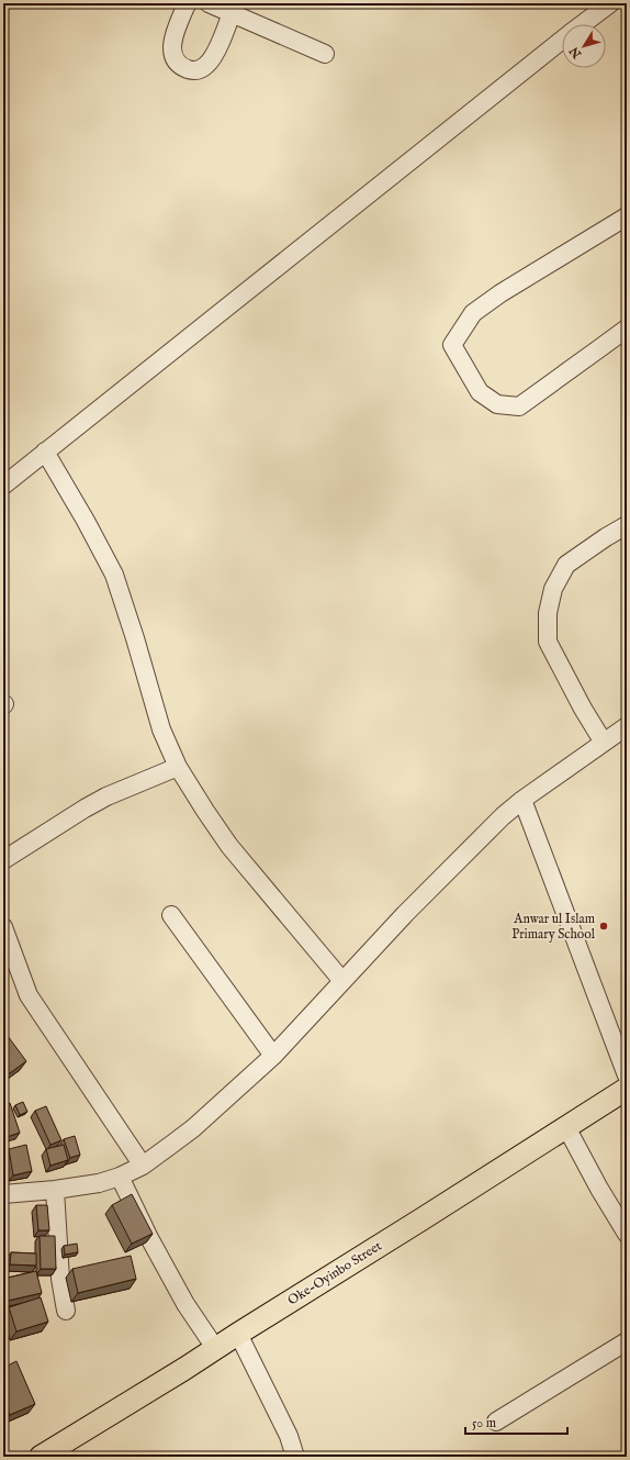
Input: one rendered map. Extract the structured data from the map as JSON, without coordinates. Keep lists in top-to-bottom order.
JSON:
{
  "streets": {
    "main road": ["Oke-Oyinbo Street"]
  },
  "places": ["Anwar ul Islam Primary School"],
  "scale_bar": "50 m",
  "north": "bottom left"
}
